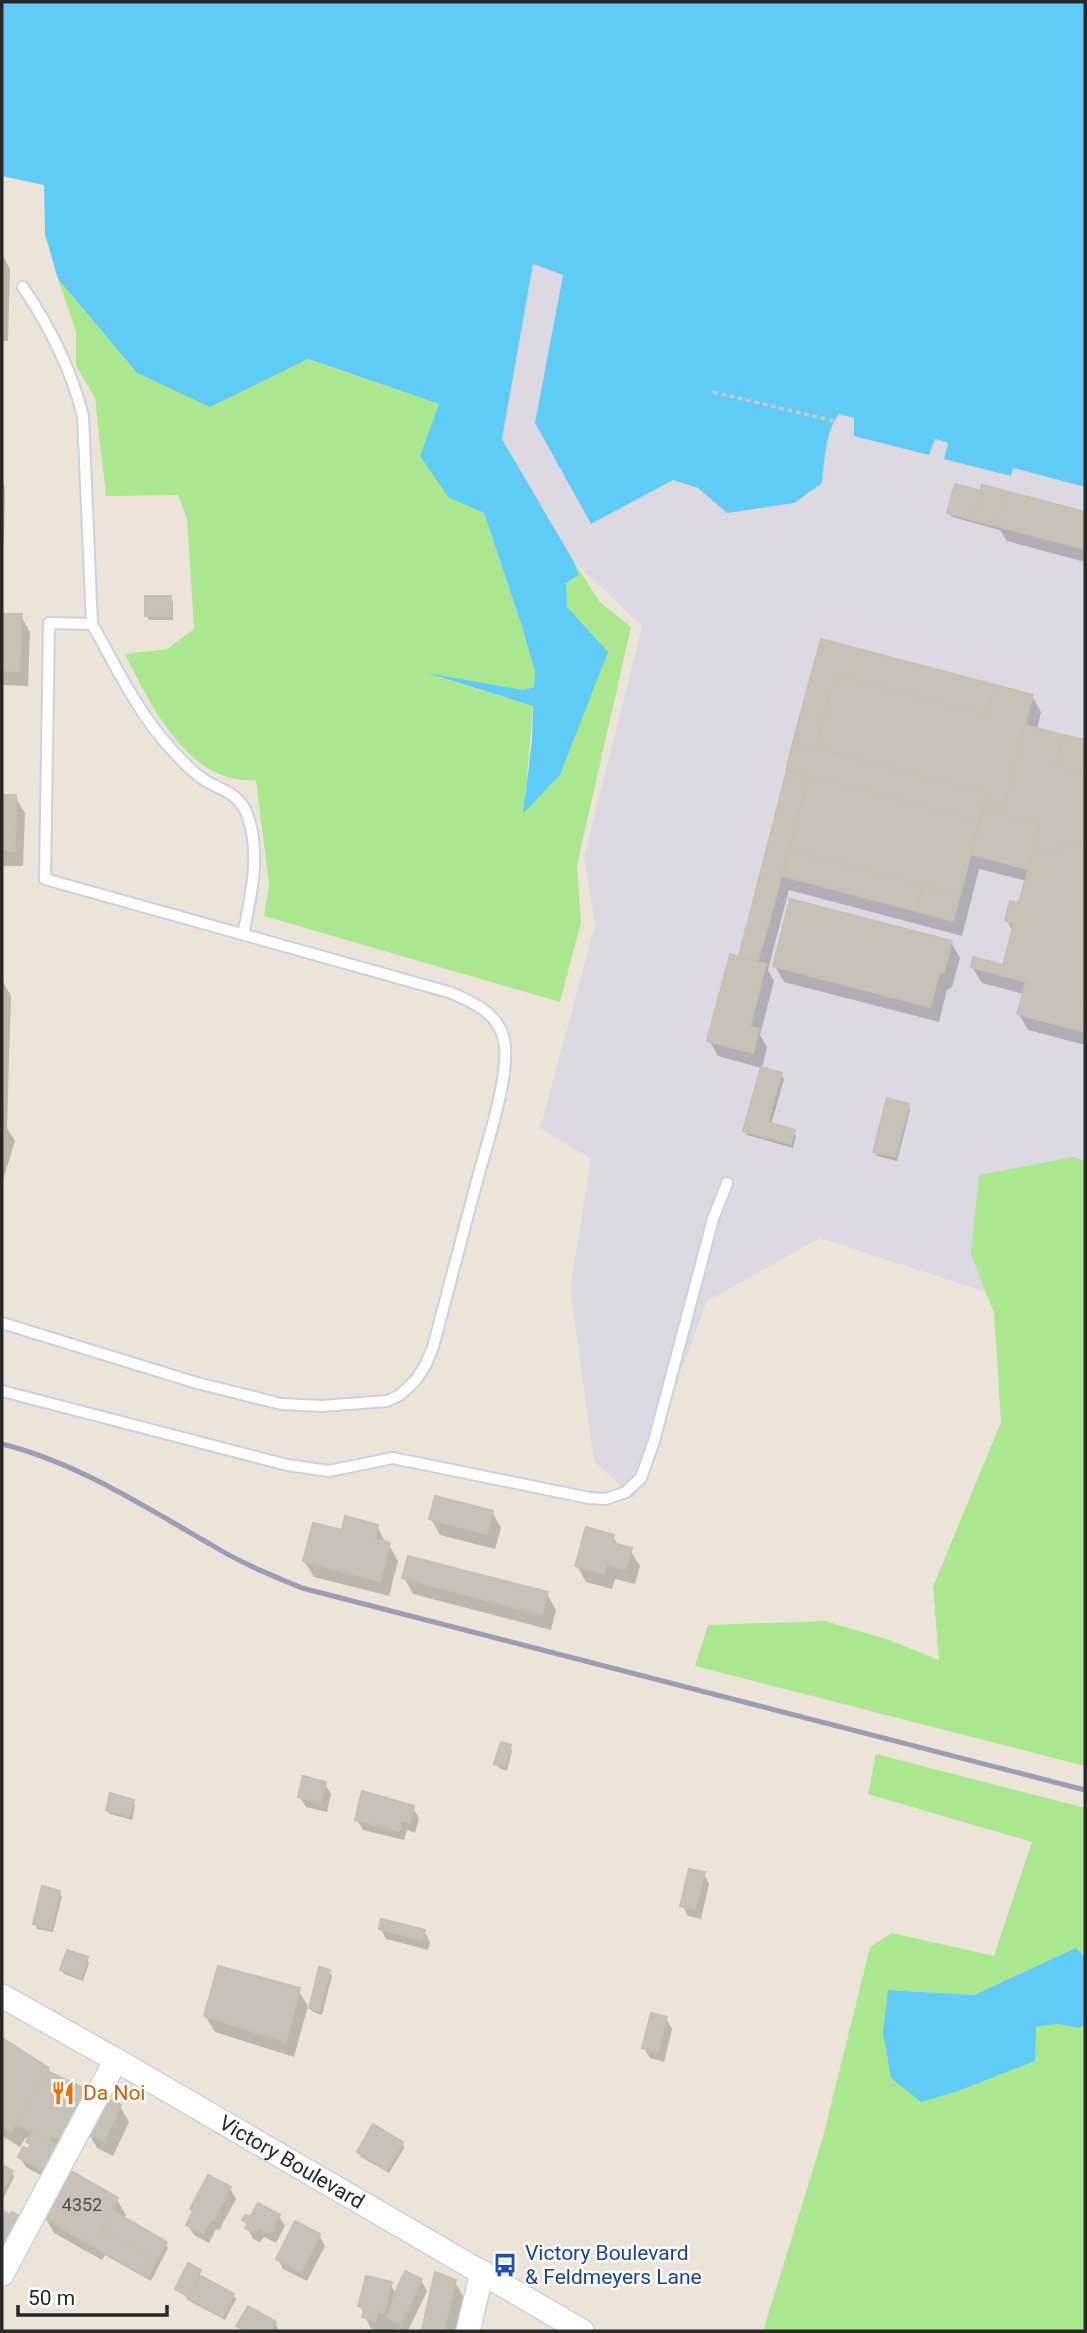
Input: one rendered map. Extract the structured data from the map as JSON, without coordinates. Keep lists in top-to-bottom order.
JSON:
{
  "streets": {
    "street": ["Victory Boulevard"]
  },
  "places": {
    "restaurant": ["Da Noi"],
    "bus stop": ["Victory Boulevard & Feldmeyers Lane"]
  },
  "house_numbers": ["4352"],
  "scale_bar": "50 m"
}
